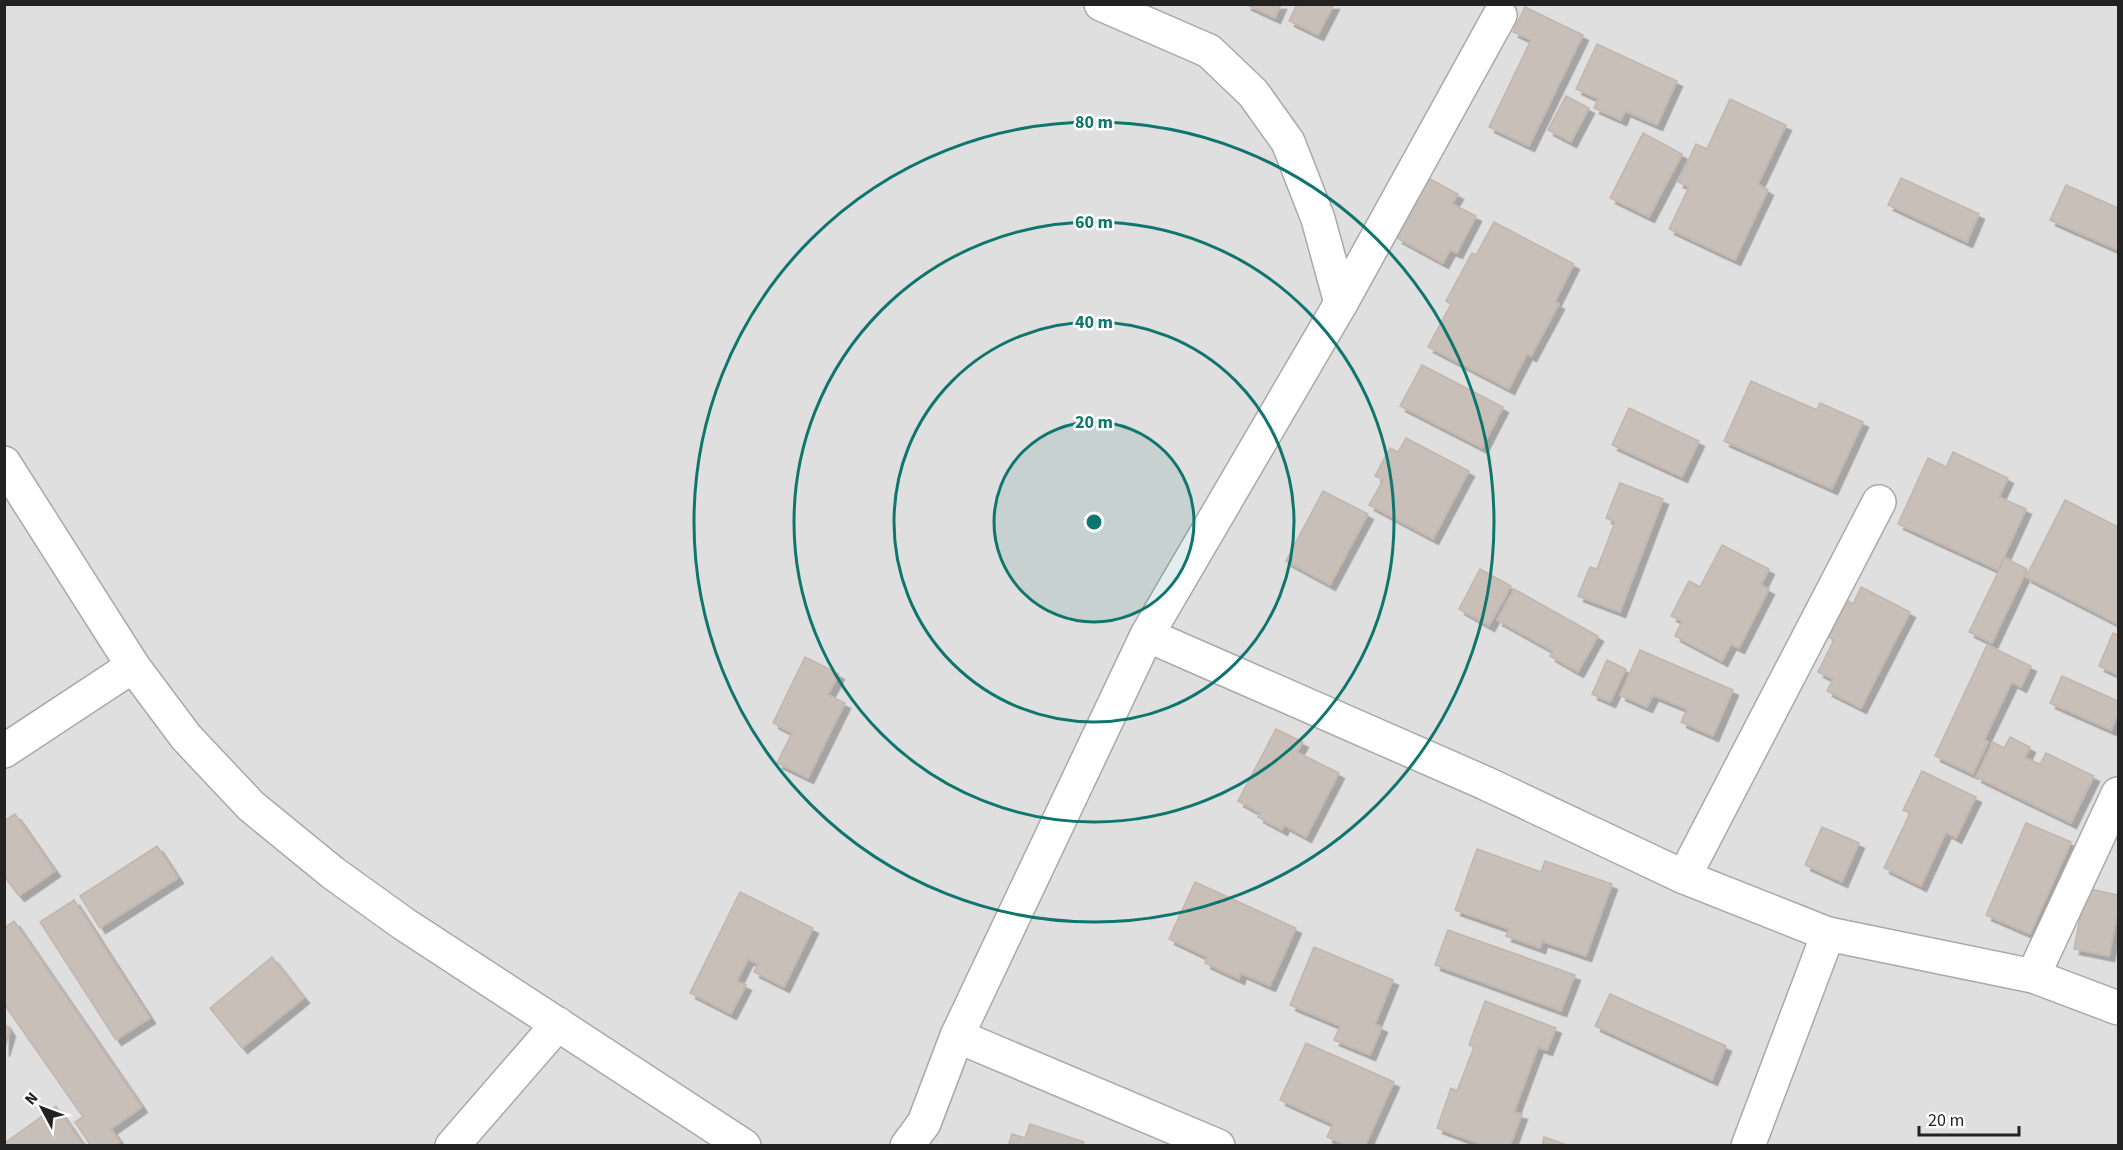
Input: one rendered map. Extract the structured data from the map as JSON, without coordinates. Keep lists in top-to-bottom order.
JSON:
{
  "scale_bar": "20 m",
  "north": "top left",
  "rings": [
    "80 m",
    "60 m",
    "40 m",
    "20 m"
  ]
}
